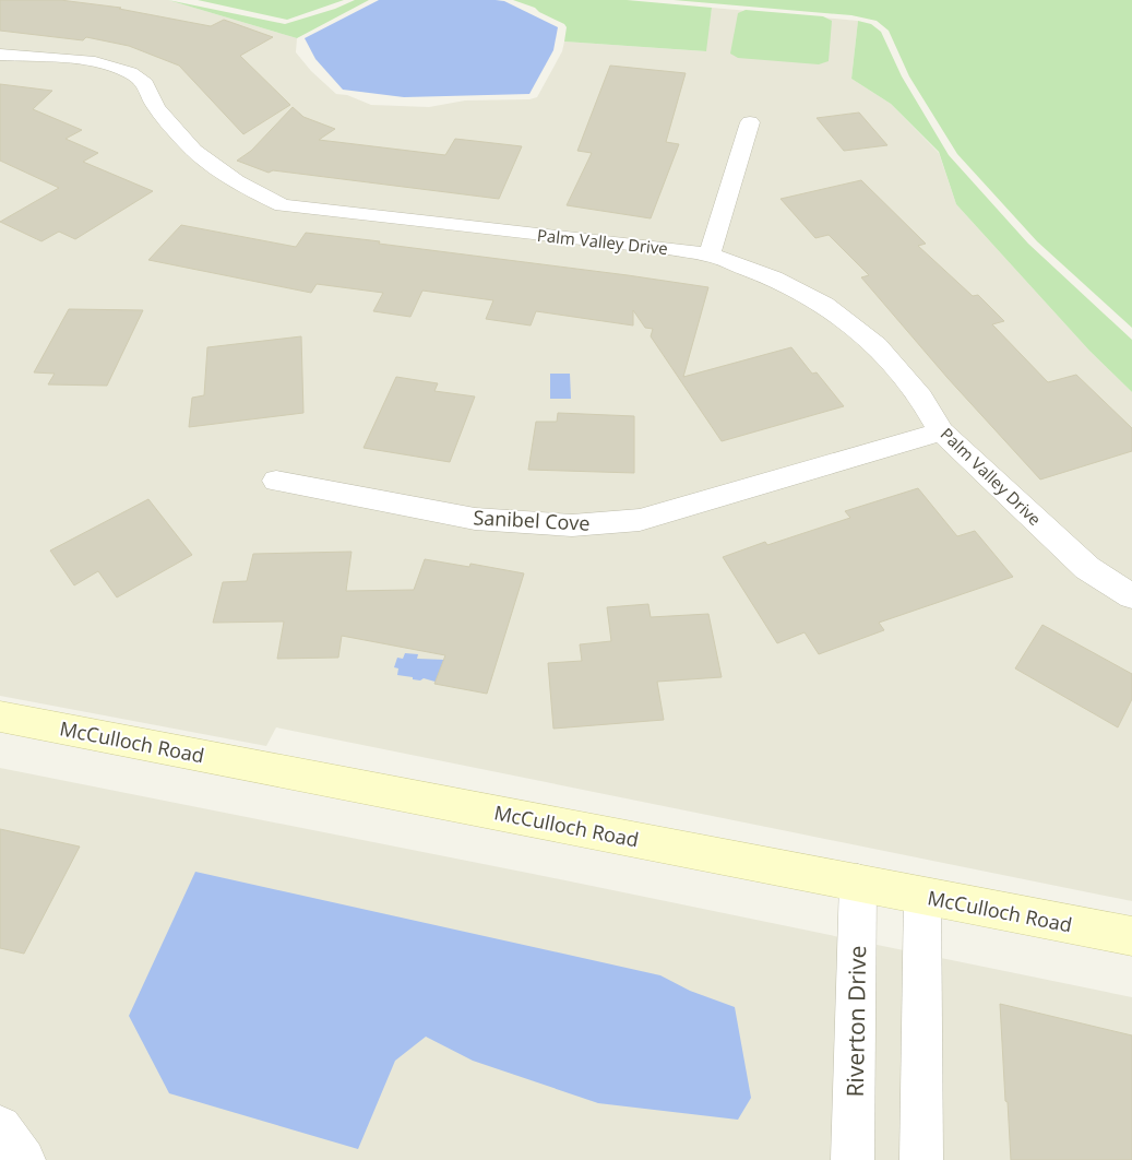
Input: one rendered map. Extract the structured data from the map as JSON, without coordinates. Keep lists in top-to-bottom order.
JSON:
{
  "streets": {
    "street": [
      "Palm Valley Drive",
      "Sanibel Cove",
      "McCulloch Road",
      "Riverton Drive"
    ]
  },
  "crossings": [
    ["Palm Valley Drive", "Sanibel Cove"],
    ["McCulloch Road", "Riverton Drive"]
  ]
}
